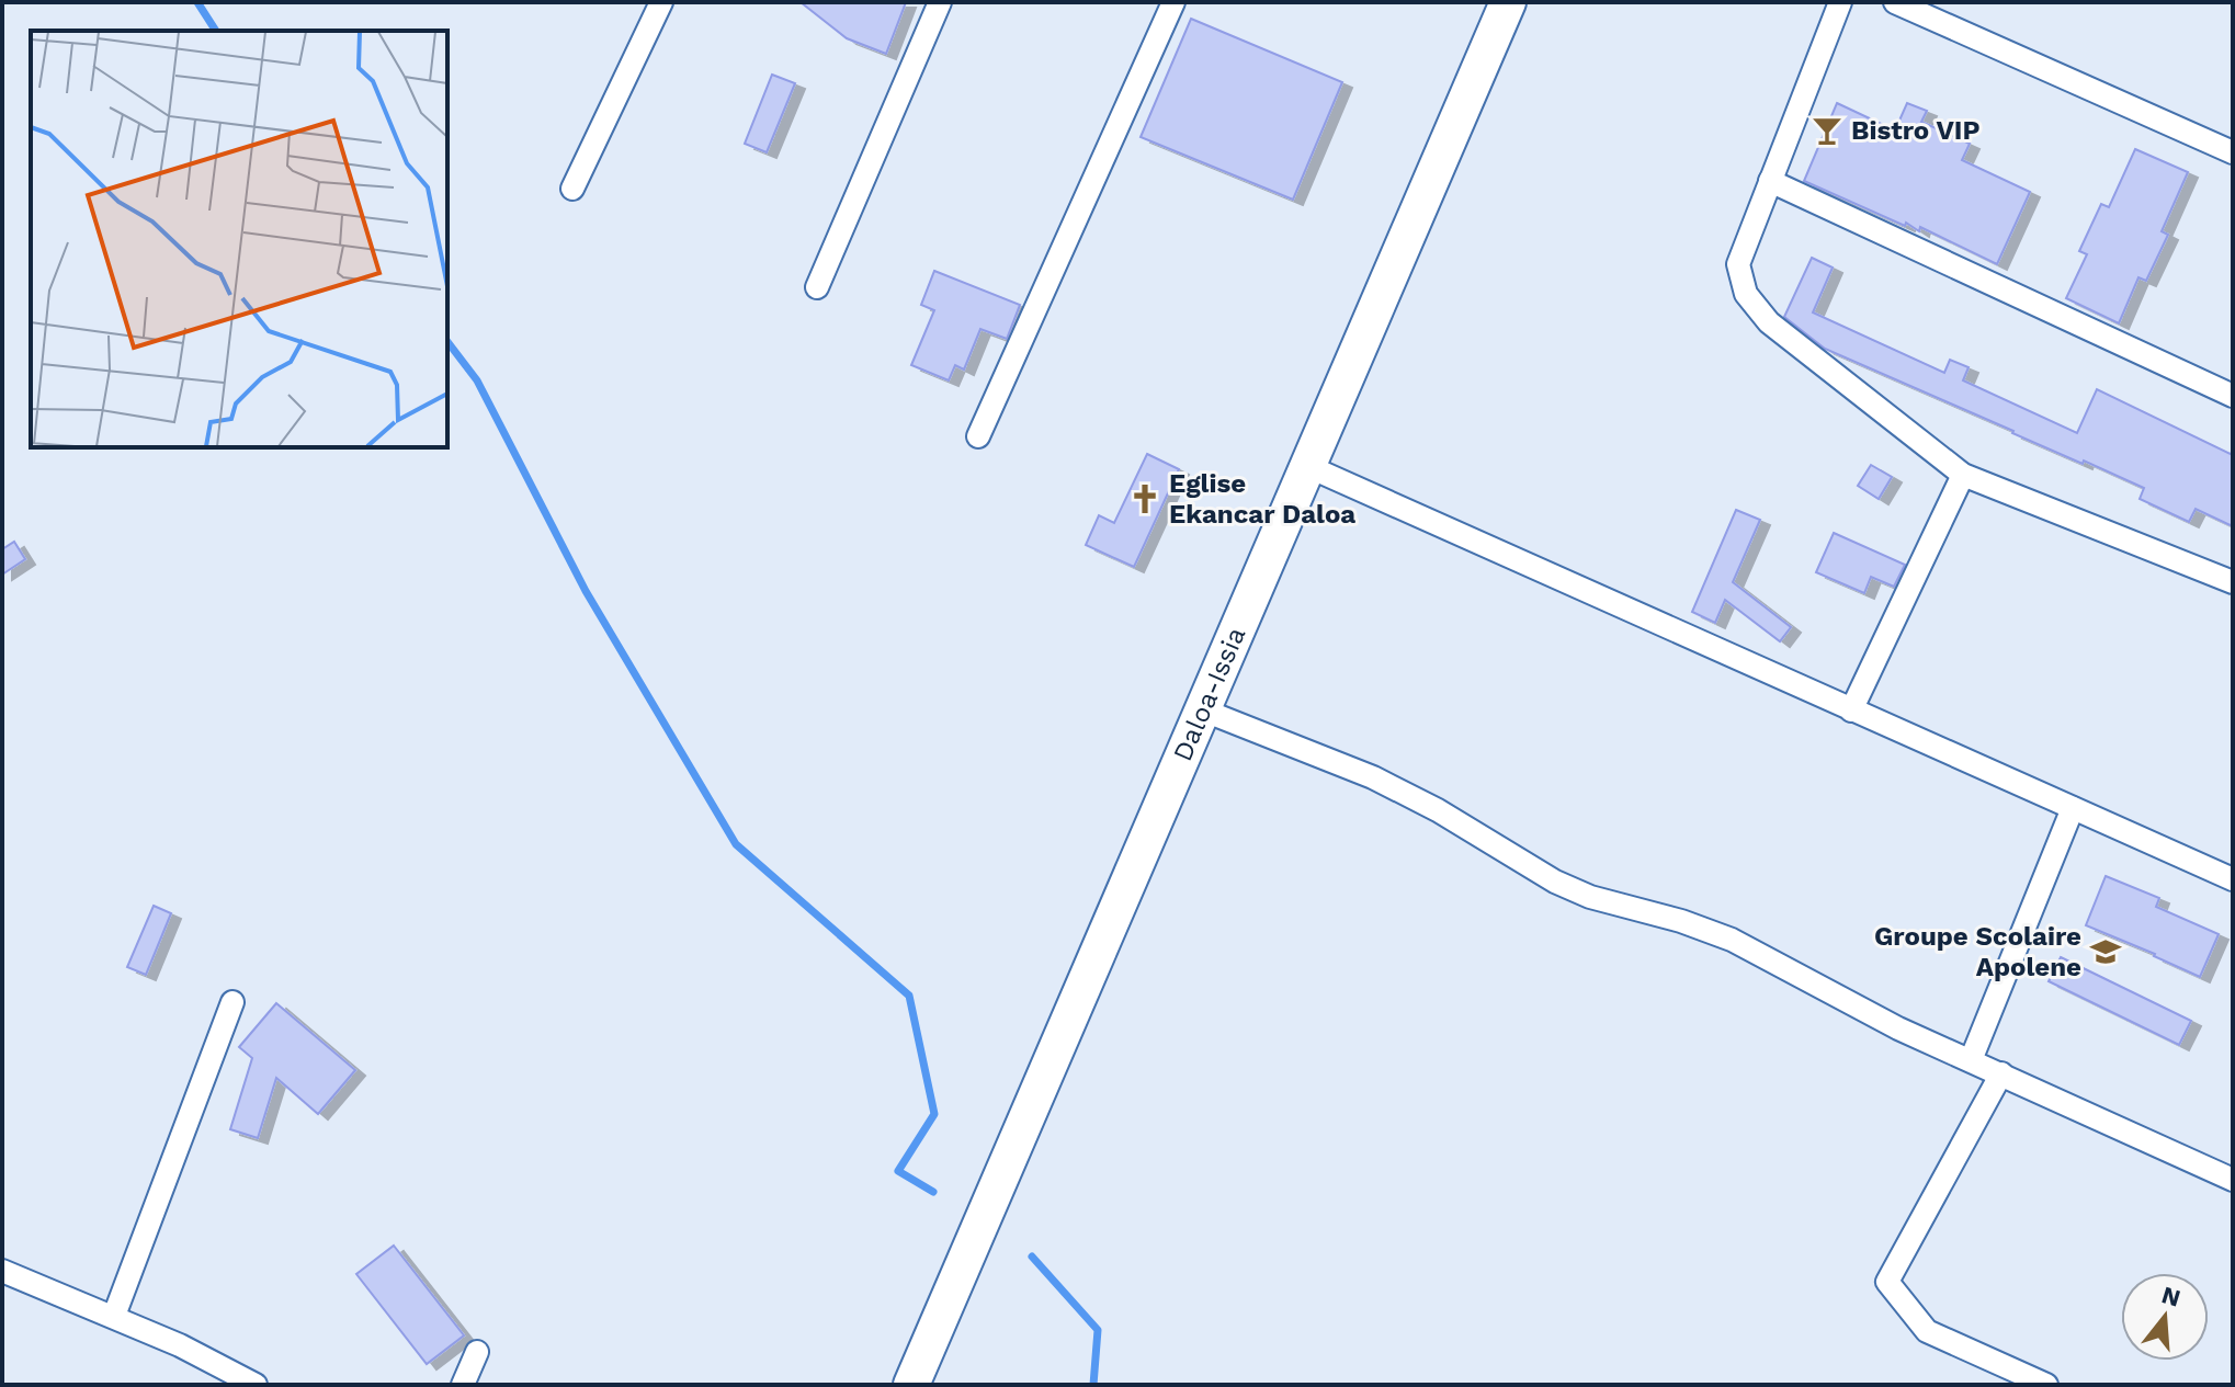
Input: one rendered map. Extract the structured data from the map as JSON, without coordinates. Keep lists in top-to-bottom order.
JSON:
{
  "streets": {
    "main road": ["Daloa-Issia"]
  },
  "places": {
    "bar": ["Bistro VIP"],
    "church": ["Eglise Ekancar Daloa"],
    "school or university": ["Groupe Scolaire Apolene"]
  },
  "north": "top"
}
